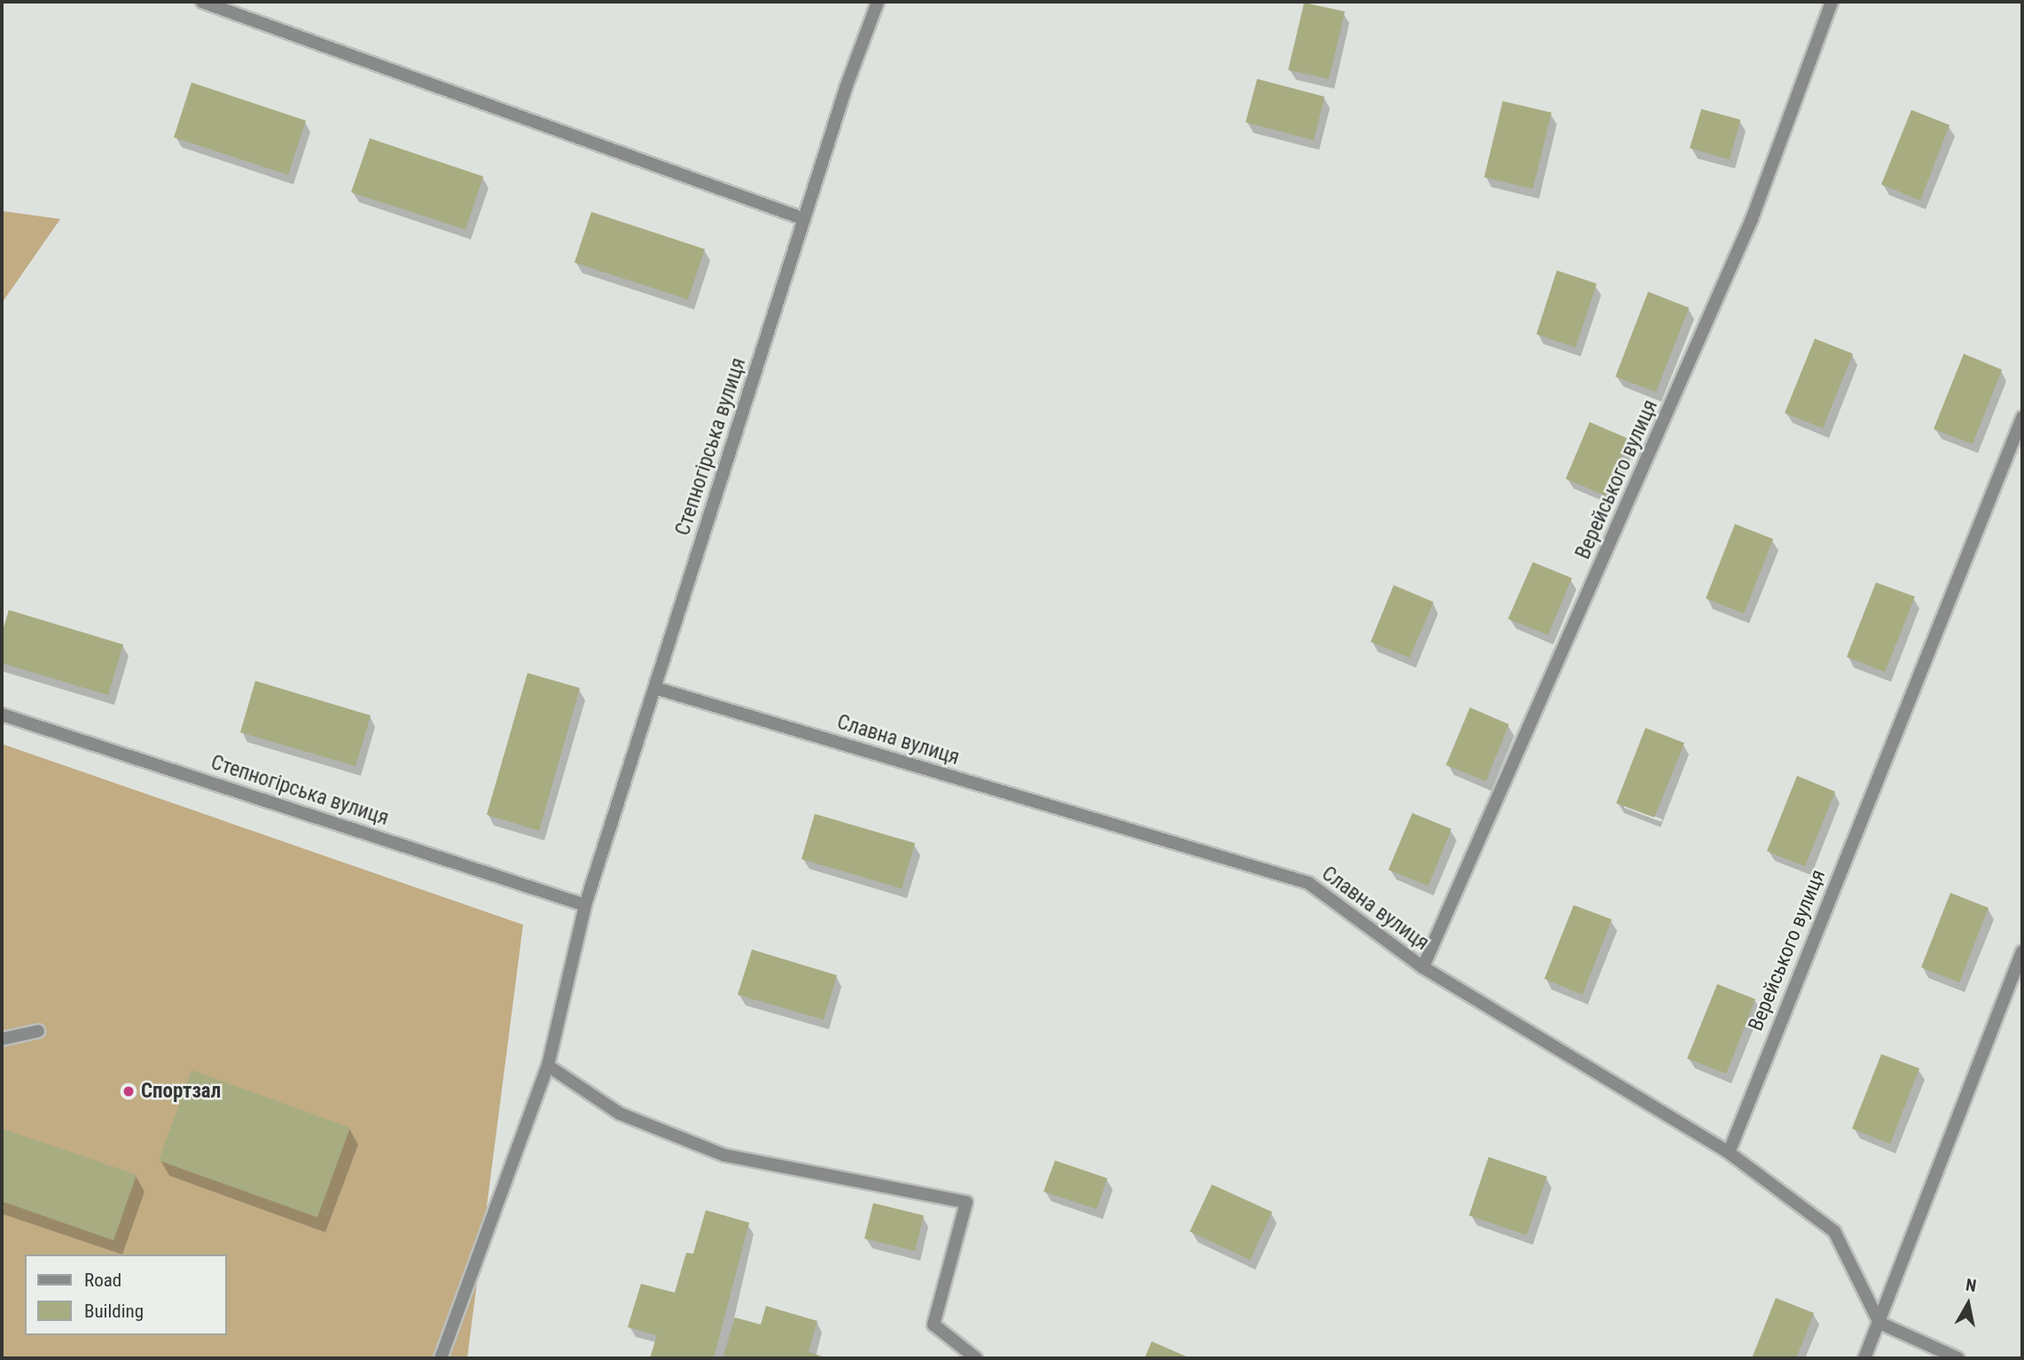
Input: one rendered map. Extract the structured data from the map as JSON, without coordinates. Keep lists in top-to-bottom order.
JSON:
{
  "streets": {
    "street": ["Степногірська вулиця", "Верейського вулиця", "Славна вулиця"]
  },
  "crossings": [
    ["Степногірська вулиця", "Славна вулиця"],
    ["Верейського вулиця", "Славна вулиця"]
  ],
  "places": ["Спортзал"],
  "legend": ["Road", "Building"],
  "north": "top"
}
